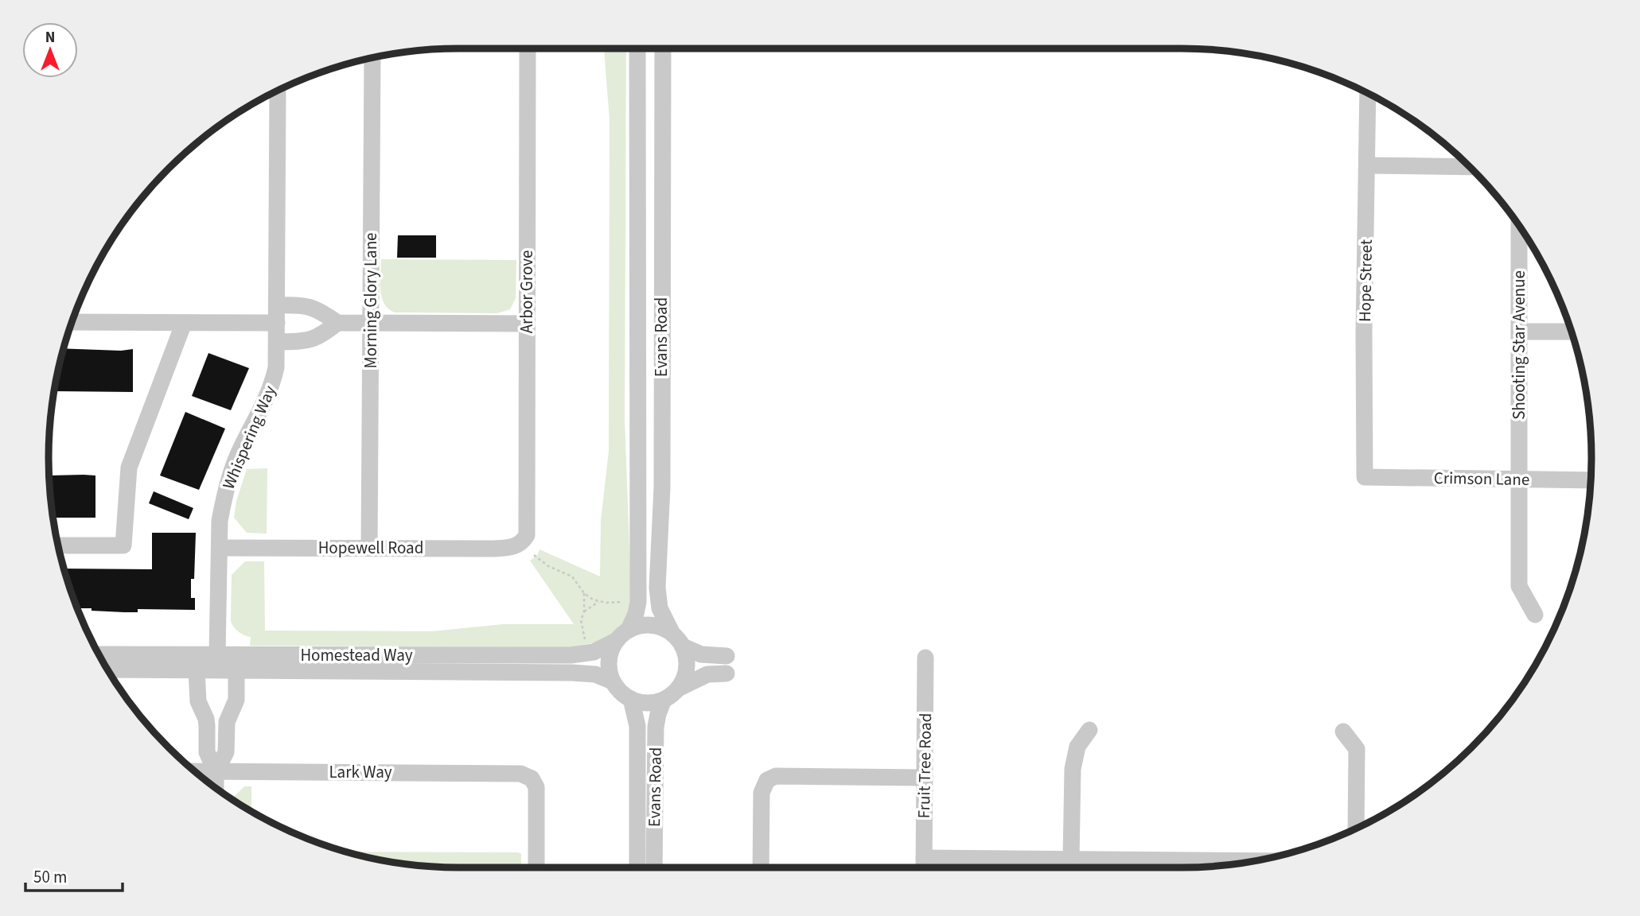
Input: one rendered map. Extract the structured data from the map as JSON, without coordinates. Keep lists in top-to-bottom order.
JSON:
{
  "streets": {
    "street": [
      "Hope Street",
      "Arbor Grove",
      "Morning Glory Lane",
      "Evans Road",
      "Shooting Star Avenue",
      "Whispering Way",
      "Crimson Lane",
      "Hopewell Road",
      "Homestead Way",
      "Fruit Tree Road",
      "Lark Way"
    ]
  },
  "crossings": [
    ["Hope Street", "Crimson Lane"],
    ["Arbor Grove", "Hopewell Road"],
    ["Morning Glory Lane", "Hopewell Road"],
    ["Evans Road", "Homestead Way"],
    ["Shooting Star Avenue", "Crimson Lane"],
    ["Whispering Way", "Hopewell Road"],
    ["Whispering Way", "Homestead Way"]
  ],
  "scale_bar": "50 m",
  "north": "top"
}
